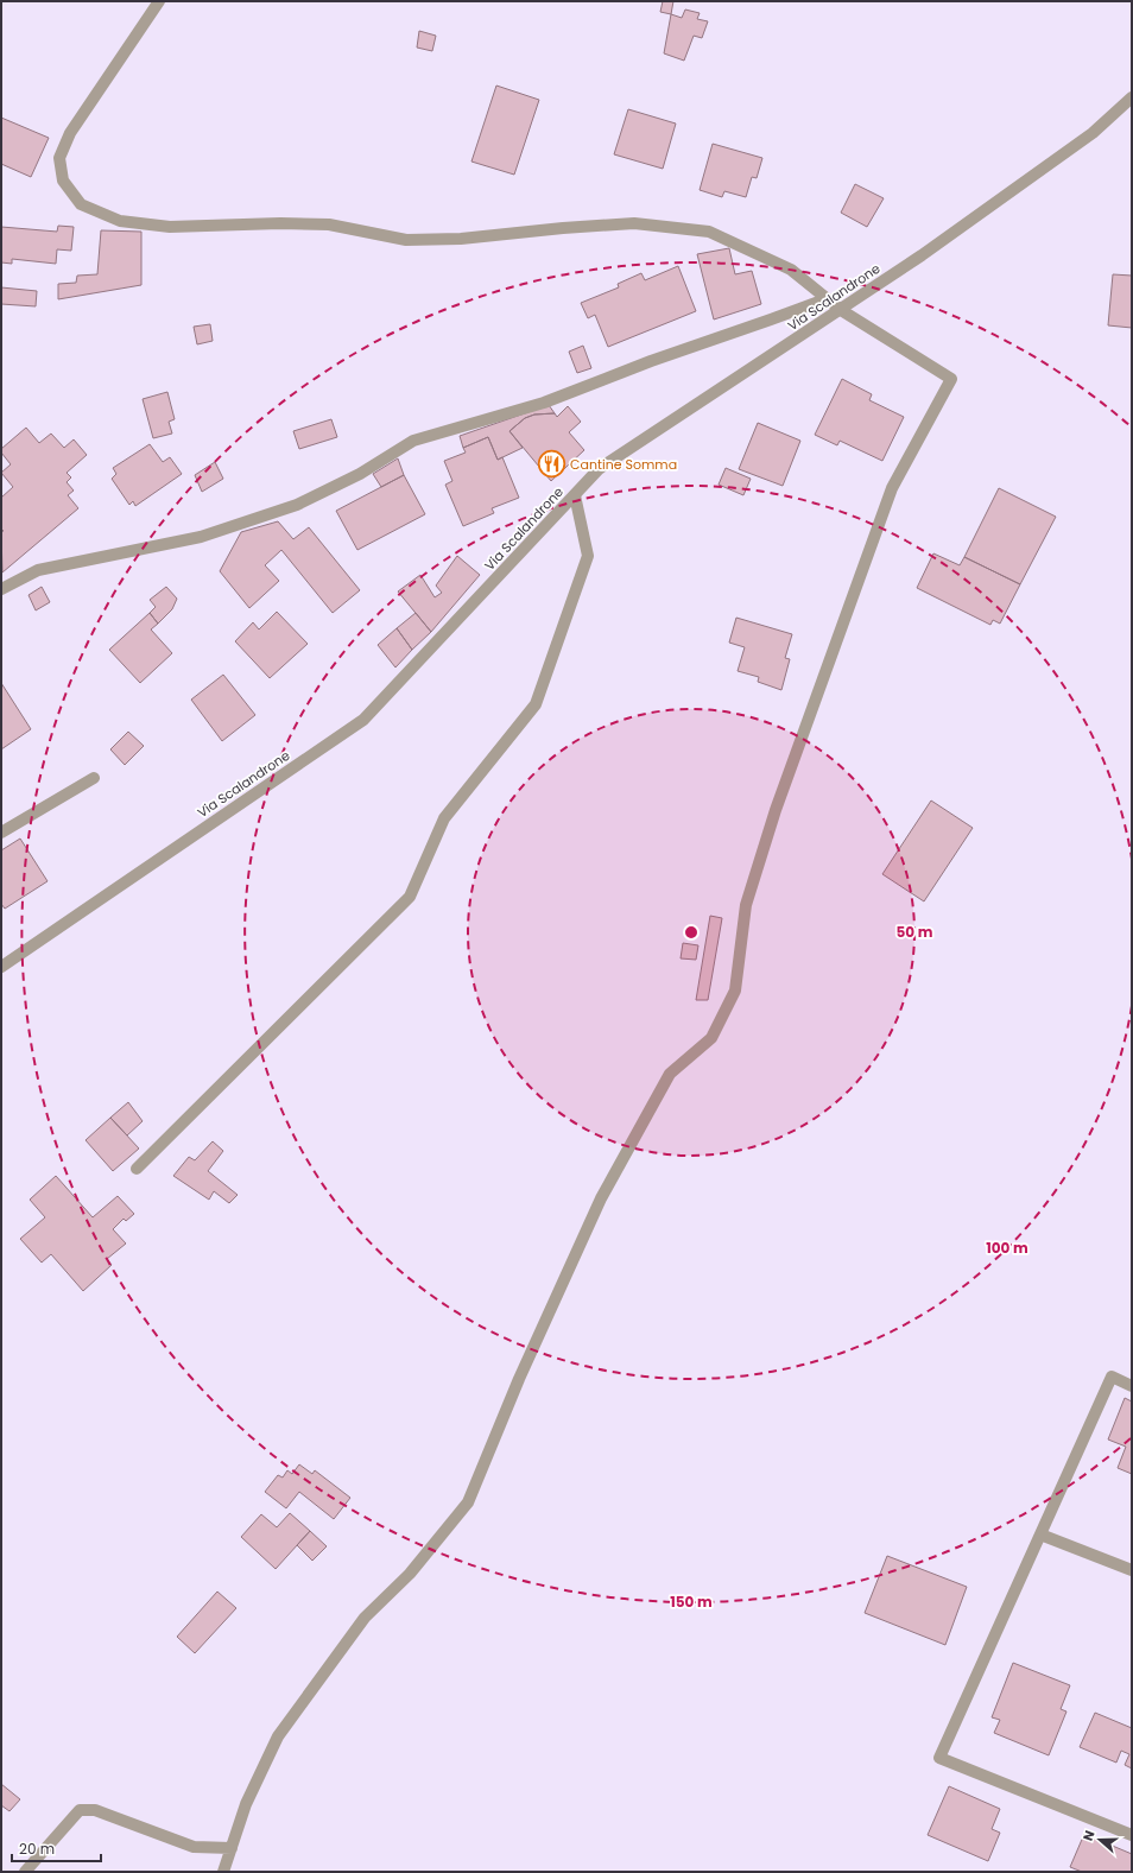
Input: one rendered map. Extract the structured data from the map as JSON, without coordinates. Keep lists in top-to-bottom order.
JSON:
{
  "streets": {
    "street": ["Via Scalandrone"]
  },
  "places": {
    "restaurant": ["Cantine Somma"]
  },
  "scale_bar": "20 m",
  "north": "left",
  "rings": ["50 m", "100 m", "150 m"]
}
